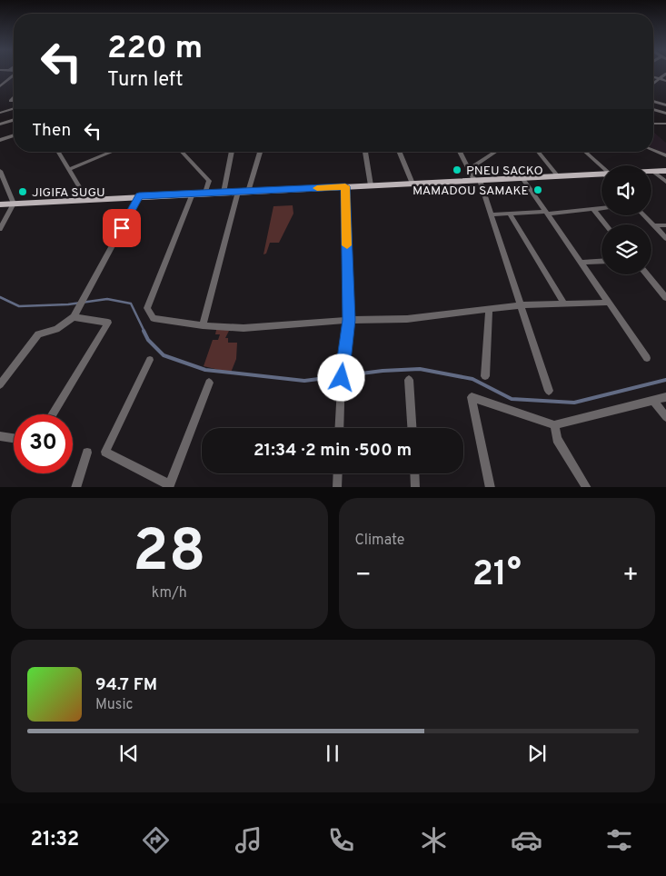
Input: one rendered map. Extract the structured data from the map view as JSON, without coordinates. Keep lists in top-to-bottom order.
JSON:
{
  "places": ["PNEU SACKO", "MAMADOU SAMAKE", "JIGIFA SUGU"],
  "page": {
    "turn": ["220 m", "Turn left"],
    "then": "Then",
    "limit": "30",
    "trip": "21:34 · 2 min · 500 m",
    "tile": [
      ["28", "km/h"],
      "Climate"
    ],
    "heat": ["−", "21°", "+"],
    "song": ["94.7 FM", "Music"],
    "tabs": "21:32"
  }
}
